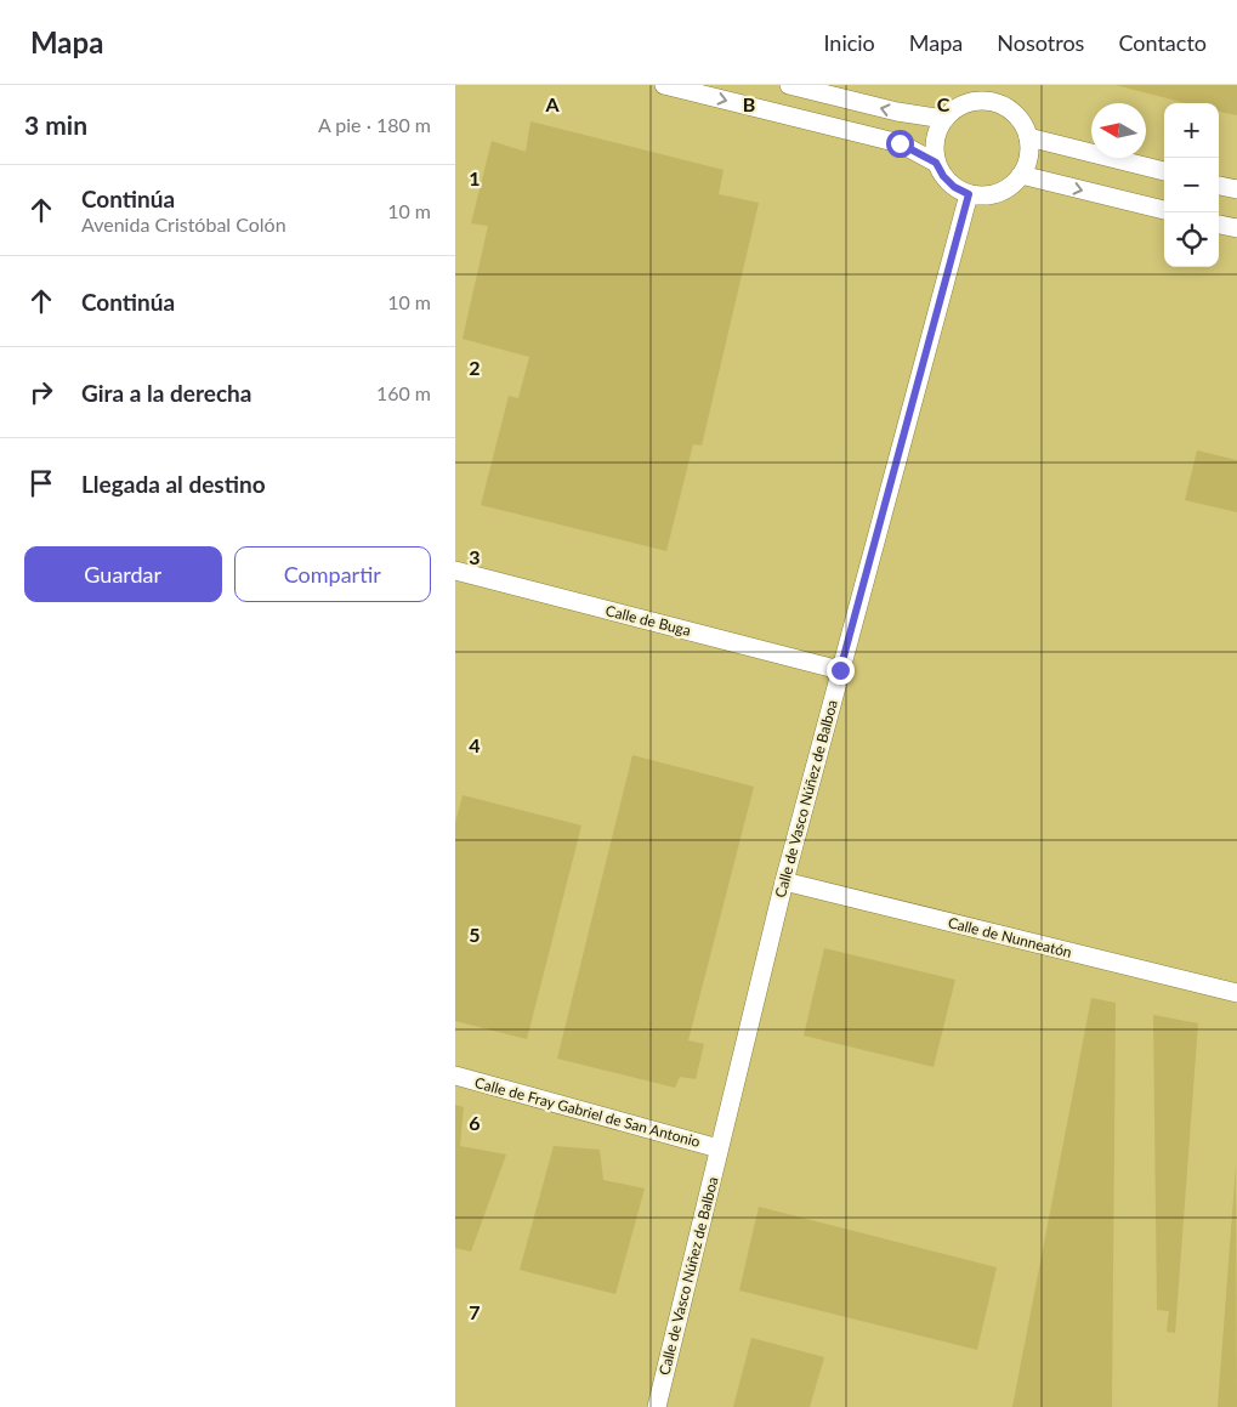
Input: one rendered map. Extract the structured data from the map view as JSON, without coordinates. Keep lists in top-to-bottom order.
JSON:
{
  "streets": {
    "street": [
      "Calle de Buga",
      "Calle de Vasco Núñez de Balboa",
      "Calle de Nunneatón",
      "Calle de Fray Gabriel de San Antonio"
    ]
  },
  "crossings": [
    ["Calle de Buga", "Calle de Vasco Núñez de Balboa"],
    ["Calle de Vasco Núñez de Balboa", "Calle de Nunneatón"],
    ["Calle de Vasco Núñez de Balboa", "Calle de Fray Gabriel de San Antonio"]
  ],
  "north": "left",
  "page": {
    "header": "Mapa",
    "nav": [
      "Inicio",
      "Mapa",
      "Nosotros",
      "Contacto"
    ],
    "heading": ["3 min", "A pie · 180 m"],
    "map_buttons": ["+", "−"],
    "list": [
      ["Continúa", "Avenida Cristóbal Colón", "10 m"],
      ["Continúa", "10 m"],
      ["Gira a la derecha", "160 m"],
      "Llegada al destino"
    ],
    "buttons": ["Guardar", "Compartir"]
  },
  "grid": {
    "columns": ["A", "B", "C"],
    "rows": [
      "1",
      "2",
      "3",
      "4",
      "5",
      "6",
      "7"
    ]
  }
}
